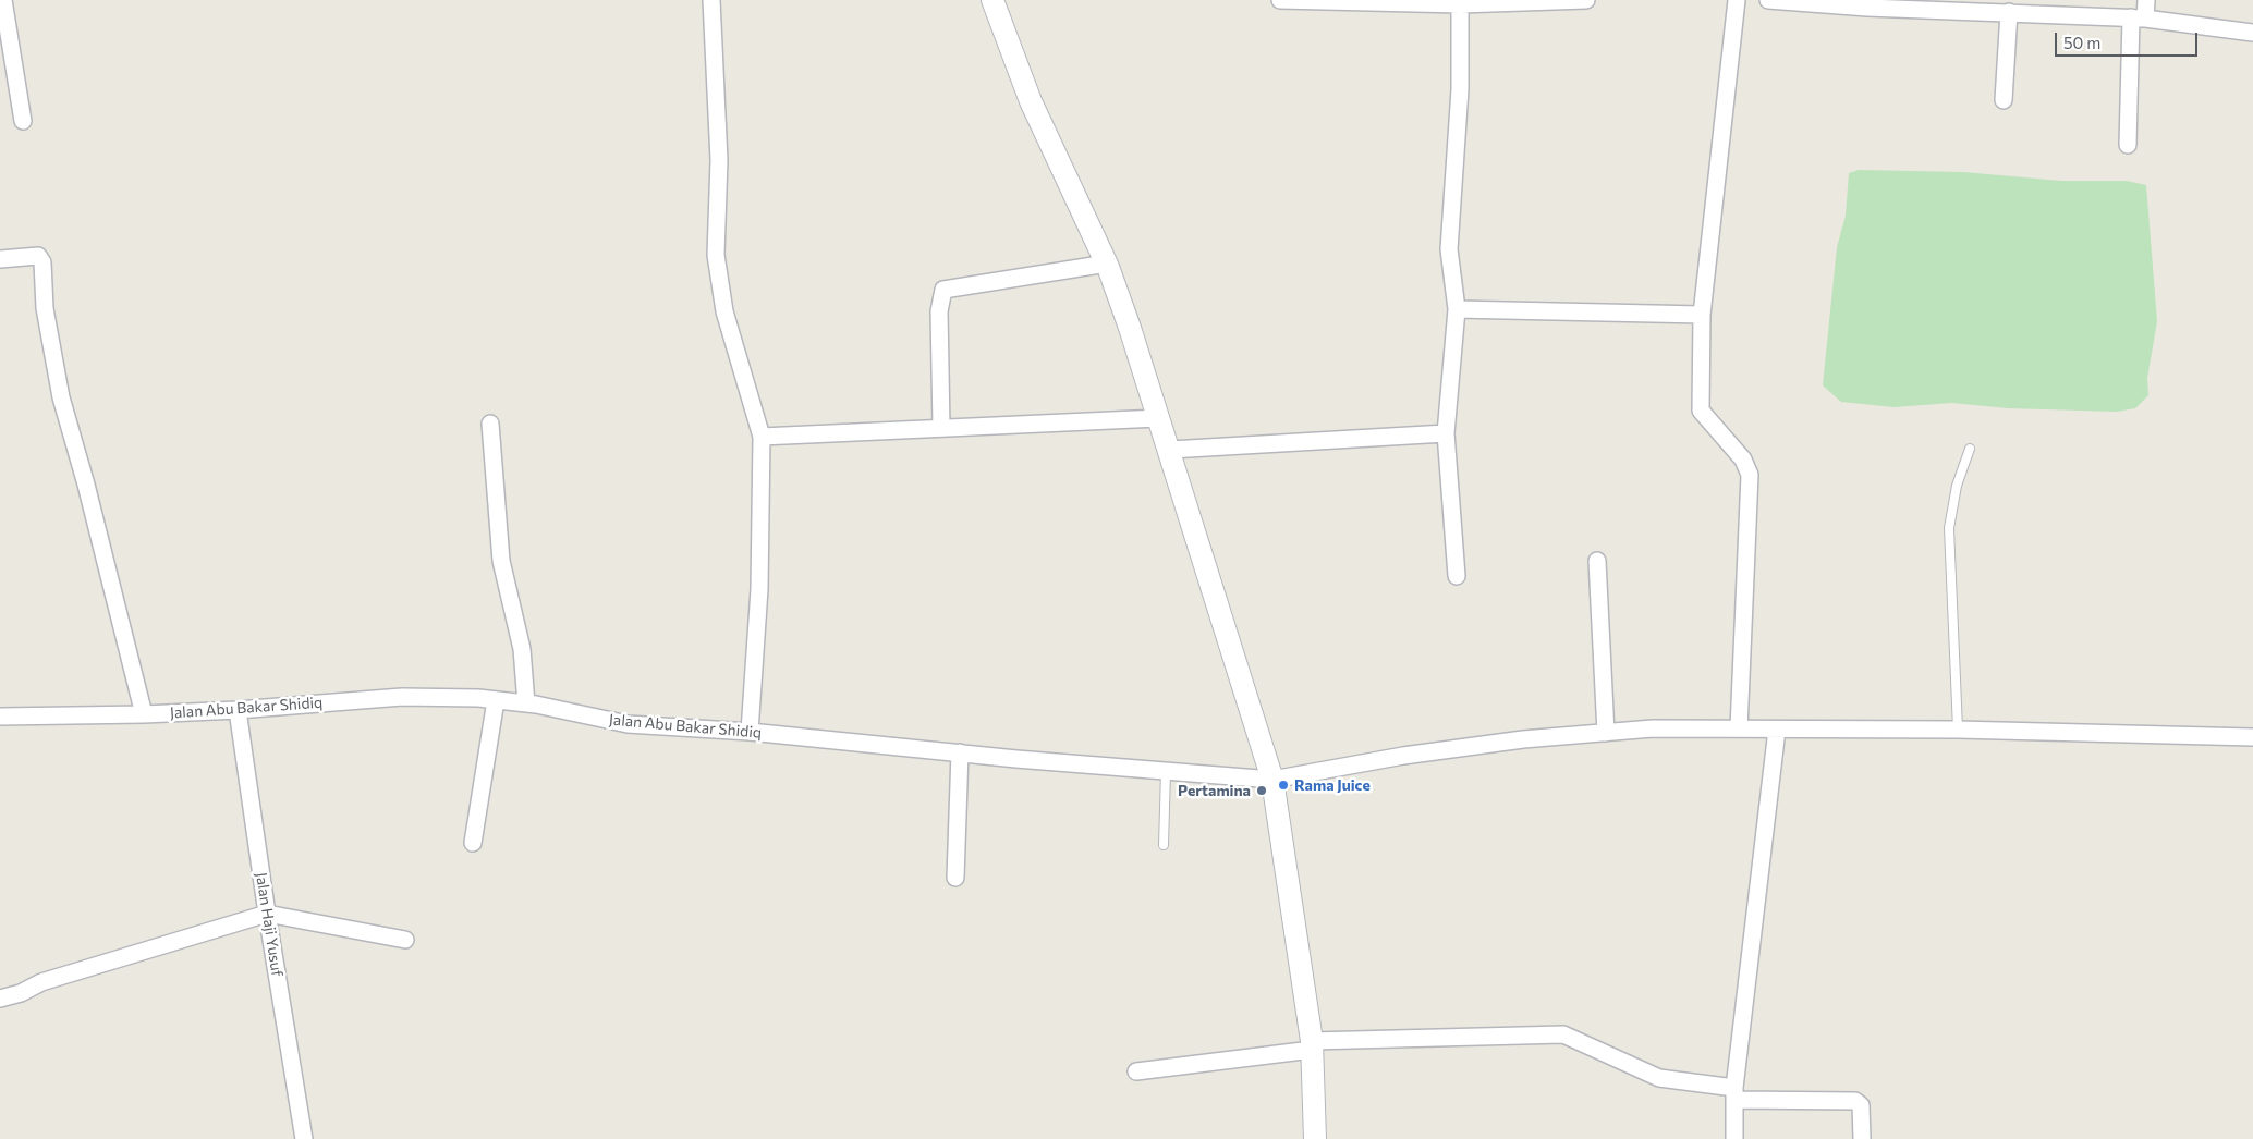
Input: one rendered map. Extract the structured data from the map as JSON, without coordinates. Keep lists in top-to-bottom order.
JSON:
{
  "streets": {
    "street": ["Jalan Abu Bakar Shidiq", "Jalan Haji Yusuf"]
  },
  "crossings": [
    ["Jalan Abu Bakar Shidiq", "Jalan Haji Yusuf"]
  ],
  "places": ["Rama Juice", "Pertamina"],
  "scale_bar": "50 m"
}
